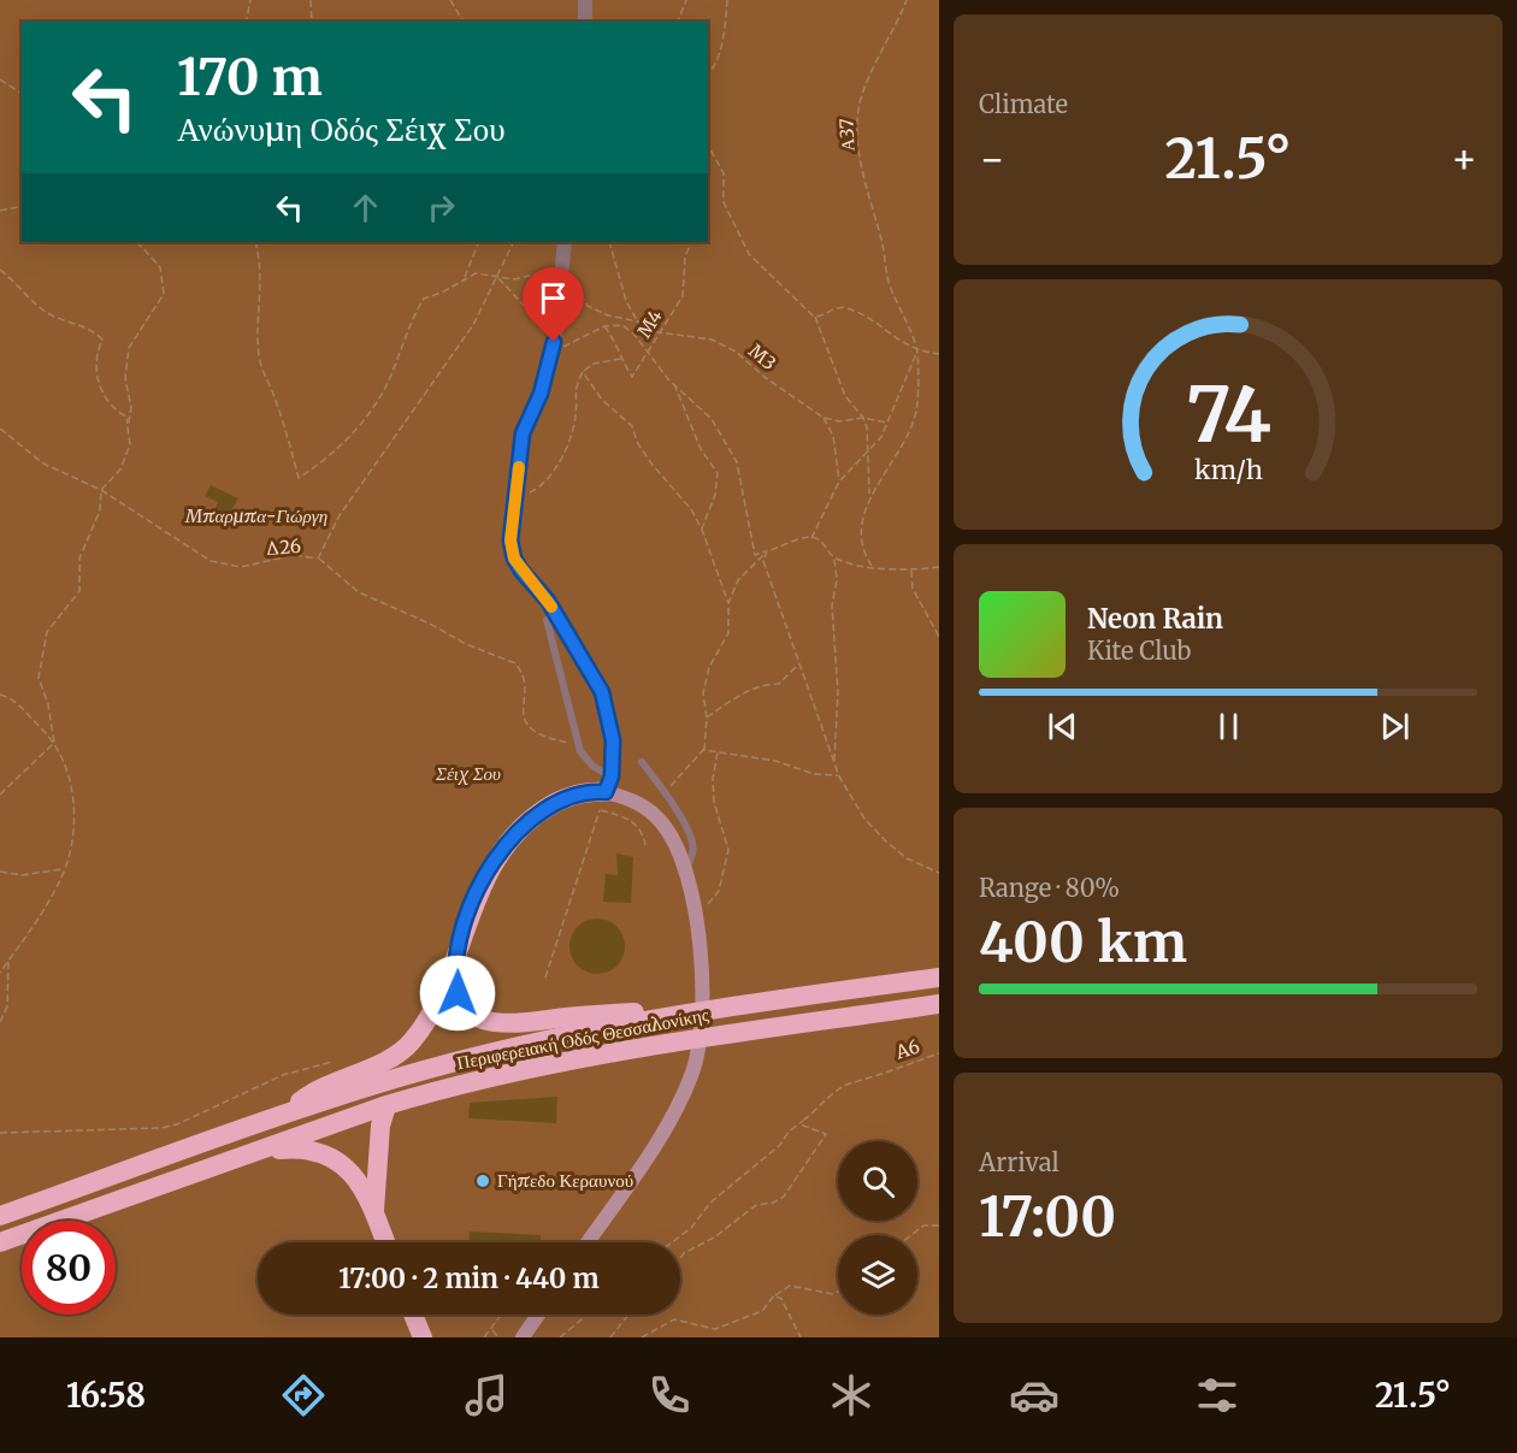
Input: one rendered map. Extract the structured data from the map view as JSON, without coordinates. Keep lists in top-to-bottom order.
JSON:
{
  "streets": {
    "highway": ["Περιφερειακή Οδός Θεσσαλονίκης"],
    "path": [
      "Α37",
      "M4",
      "M3",
      "Δ26",
      "A6"
    ]
  },
  "crossings": [
    ["M4", "M3"]
  ],
  "parks": ["Μπαρμπα-Γιώργη", "Σέιχ Σου"],
  "places": ["Γήπεδο Κεραυνού"],
  "page": {
    "tile": [
      "Climate",
      ["Range · 80%", "400 km"],
      ["Arrival", "17:00"]
    ],
    "turn": ["170 m", "Ανώνυμη Οδός Σέιχ Σου"],
    "heat": ["−", "21.5°", "+"],
    "song": ["Neon Rain", "Kite Club"],
    "limit": "80",
    "trip": "17:00 · 2 min · 440 m",
    "tabs": ["16:58", "21.5°"],
    "gauge": ["74", "km/h"]
  }
}
